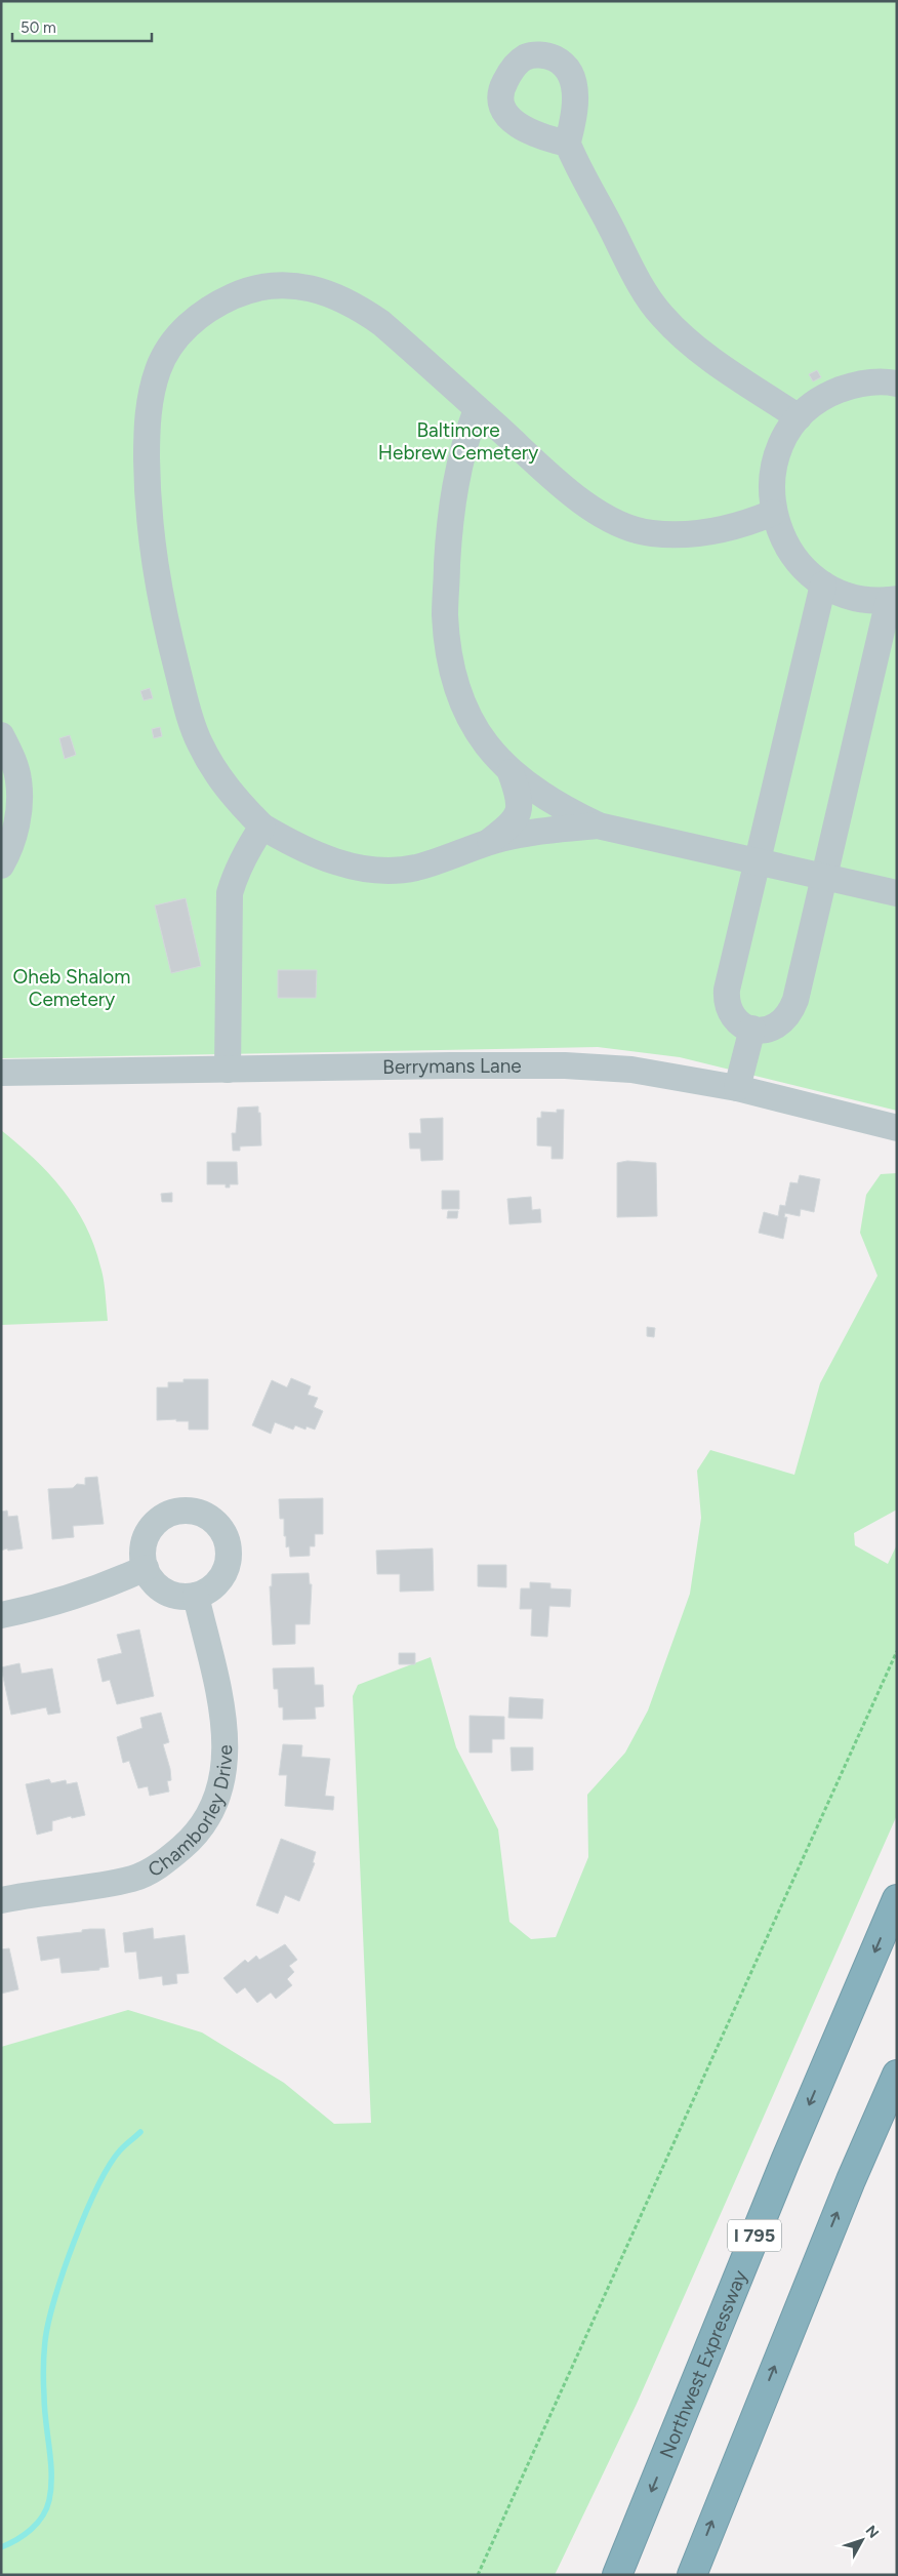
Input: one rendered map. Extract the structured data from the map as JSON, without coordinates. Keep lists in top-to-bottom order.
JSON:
{
  "streets": {
    "highway": ["I 795", "Northwest Expressway"],
    "street": ["Berrymans Lane", "Chamborley Drive"]
  },
  "parks": ["Baltimore Hebrew Cemetery", "Oheb Shalom Cemetery"],
  "scale_bar": "50 m",
  "north": "top right"
}
